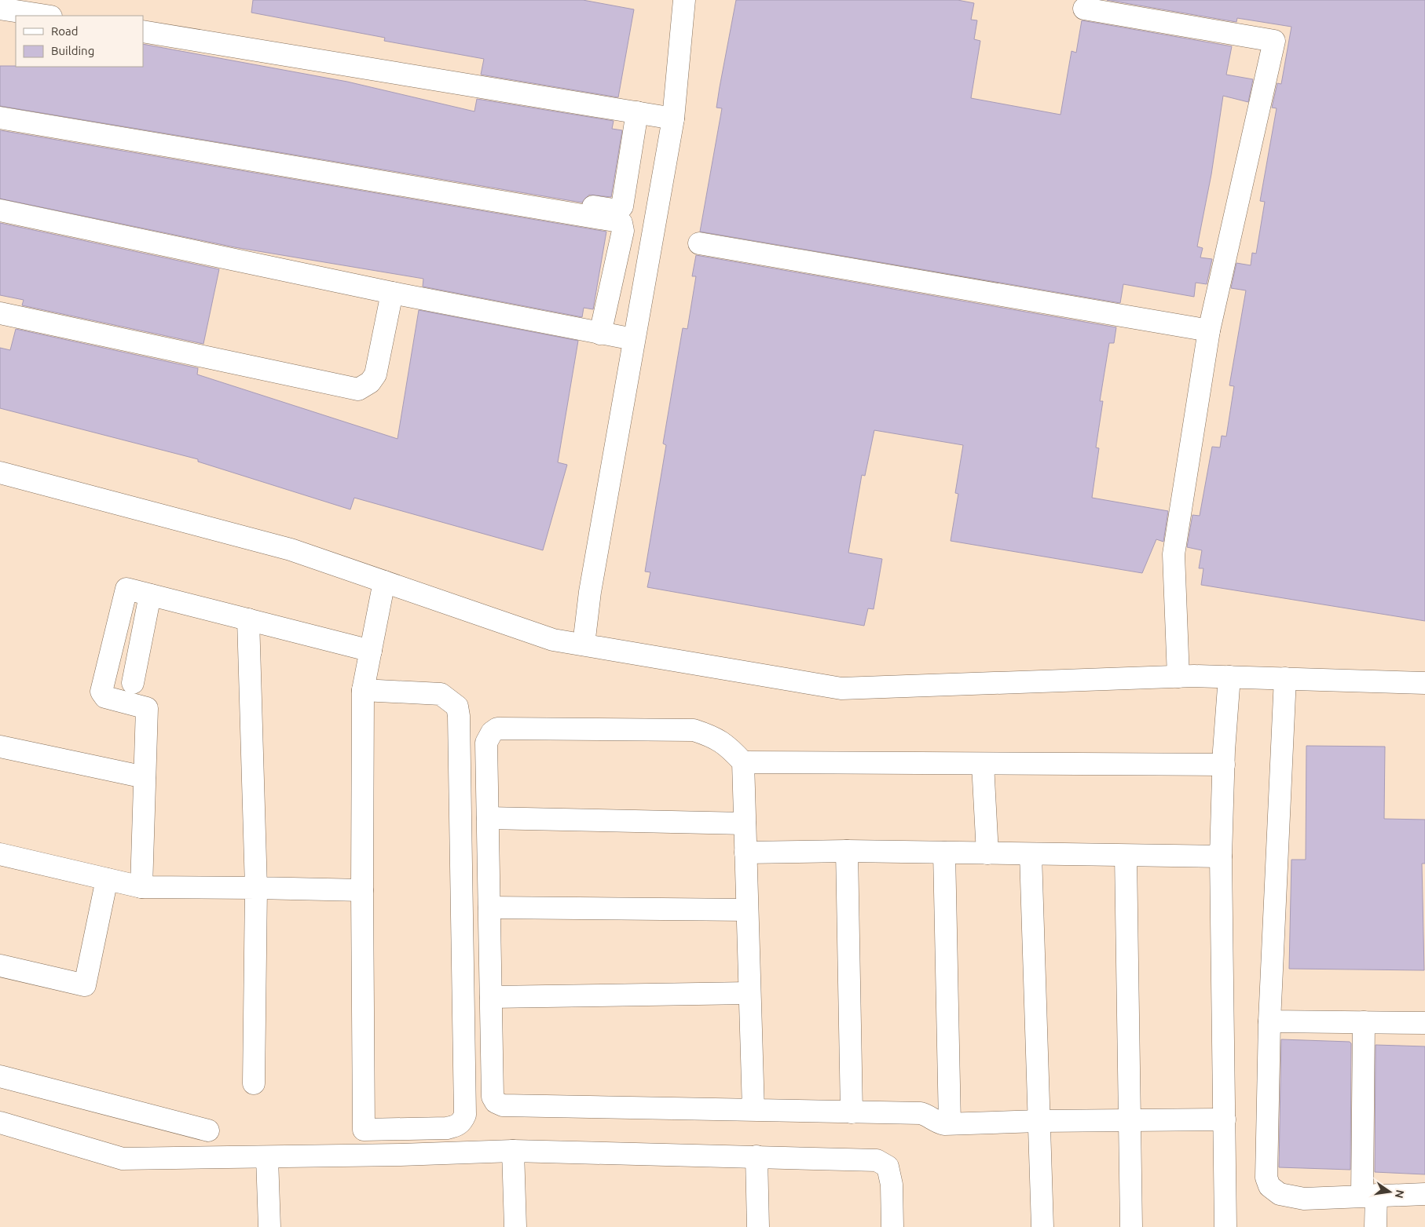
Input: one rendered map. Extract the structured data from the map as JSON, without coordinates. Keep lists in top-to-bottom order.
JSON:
{
  "legend": ["Road", "Building"],
  "north": "right"
}
